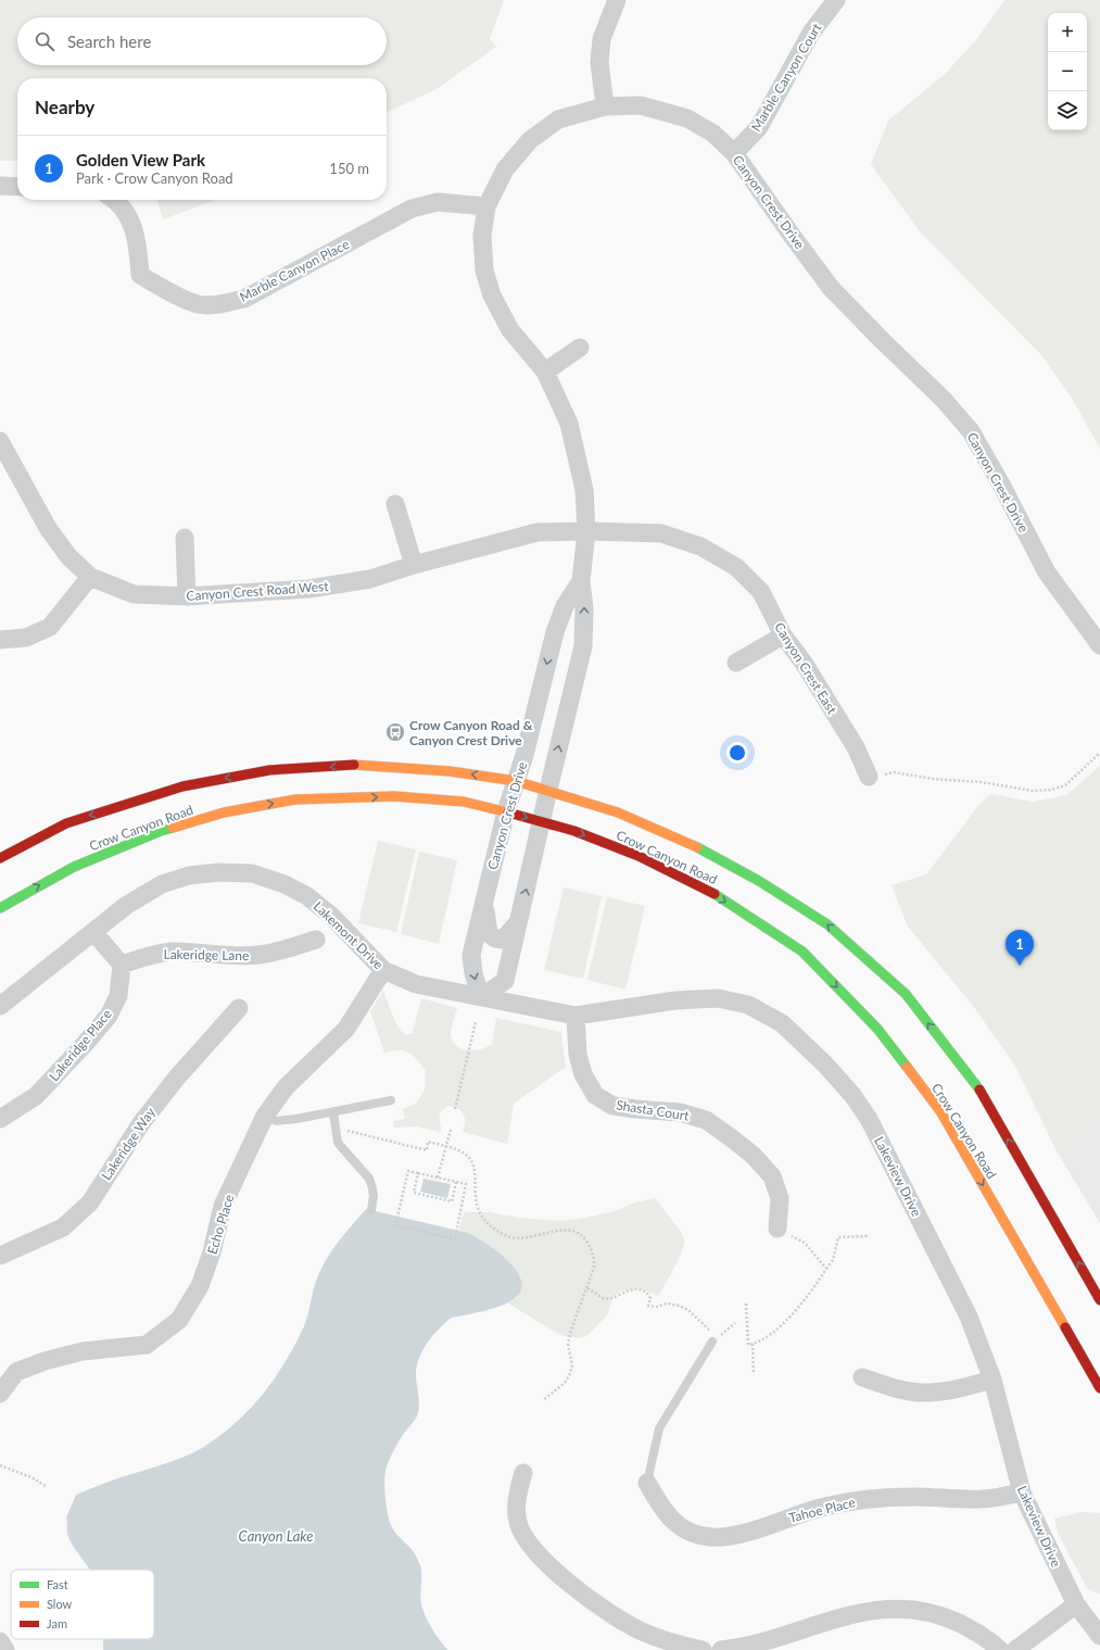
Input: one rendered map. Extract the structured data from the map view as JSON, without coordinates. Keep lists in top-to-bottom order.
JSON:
{
  "streets": {
    "main road": ["Crow Canyon Road"],
    "street": [
      "Marble Canyon Court",
      "Canyon Crest Drive",
      "Marble Canyon Place",
      "Canyon Crest Road West",
      "Canyon Crest East",
      "Lakemont Drive",
      "Lakeridge Lane",
      "Lakeridge Place",
      "Shasta Court",
      "Lakeridge Way",
      "Lakeview Drive",
      "Echo Place",
      "Tahoe Place"
    ]
  },
  "crossings": [
    ["Marble Canyon Court", "Canyon Crest Drive"],
    ["Canyon Crest Drive", "Marble Canyon Place"],
    ["Canyon Crest Drive", "Canyon Crest Road West"],
    ["Canyon Crest Drive", "Canyon Crest East"],
    ["Canyon Crest Drive", "Crow Canyon Road"],
    ["Canyon Crest Drive", "Lakemont Drive"],
    ["Canyon Crest Drive", "Lakeview Drive"],
    ["Canyon Crest Road West", "Canyon Crest East"],
    ["Lakemont Drive", "Lakeview Drive"],
    ["Lakemont Drive", "Echo Place"],
    ["Lakeridge Lane", "Lakeridge Place"],
    ["Shasta Court", "Lakeview Drive"],
    ["Lakeview Drive", "Tahoe Place"]
  ],
  "water": ["Canyon Lake"],
  "places": {
    "bus stop": ["Crow Canyon Road & Canyon Crest Drive"]
  },
  "legend": ["Fast", "Slow", "Jam"],
  "page": {
    "map_buttons": ["+", "−"],
    "search": "Search here",
    "heading": "Nearby",
    "list": [
      {
        "mark": "1",
        "name": "Golden View Park",
        "note": "Park · Crow Canyon Road",
        "value": "150 m"
      }
    ],
    "pins": "1"
  }
}
